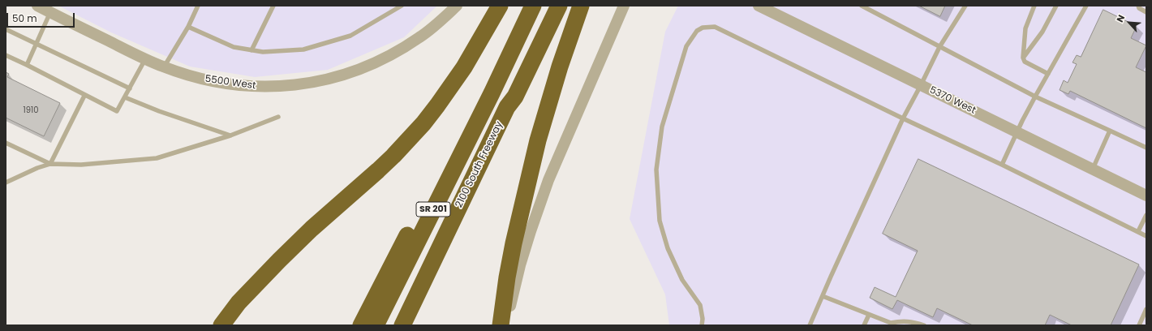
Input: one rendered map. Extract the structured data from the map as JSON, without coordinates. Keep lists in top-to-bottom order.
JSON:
{
  "streets": {
    "highway": ["2100 South Freeway", "SR 201"],
    "street": ["5500 West", "5370 West"]
  },
  "house_numbers": ["1910"],
  "scale_bar": "50 m",
  "north": "top left"
}
